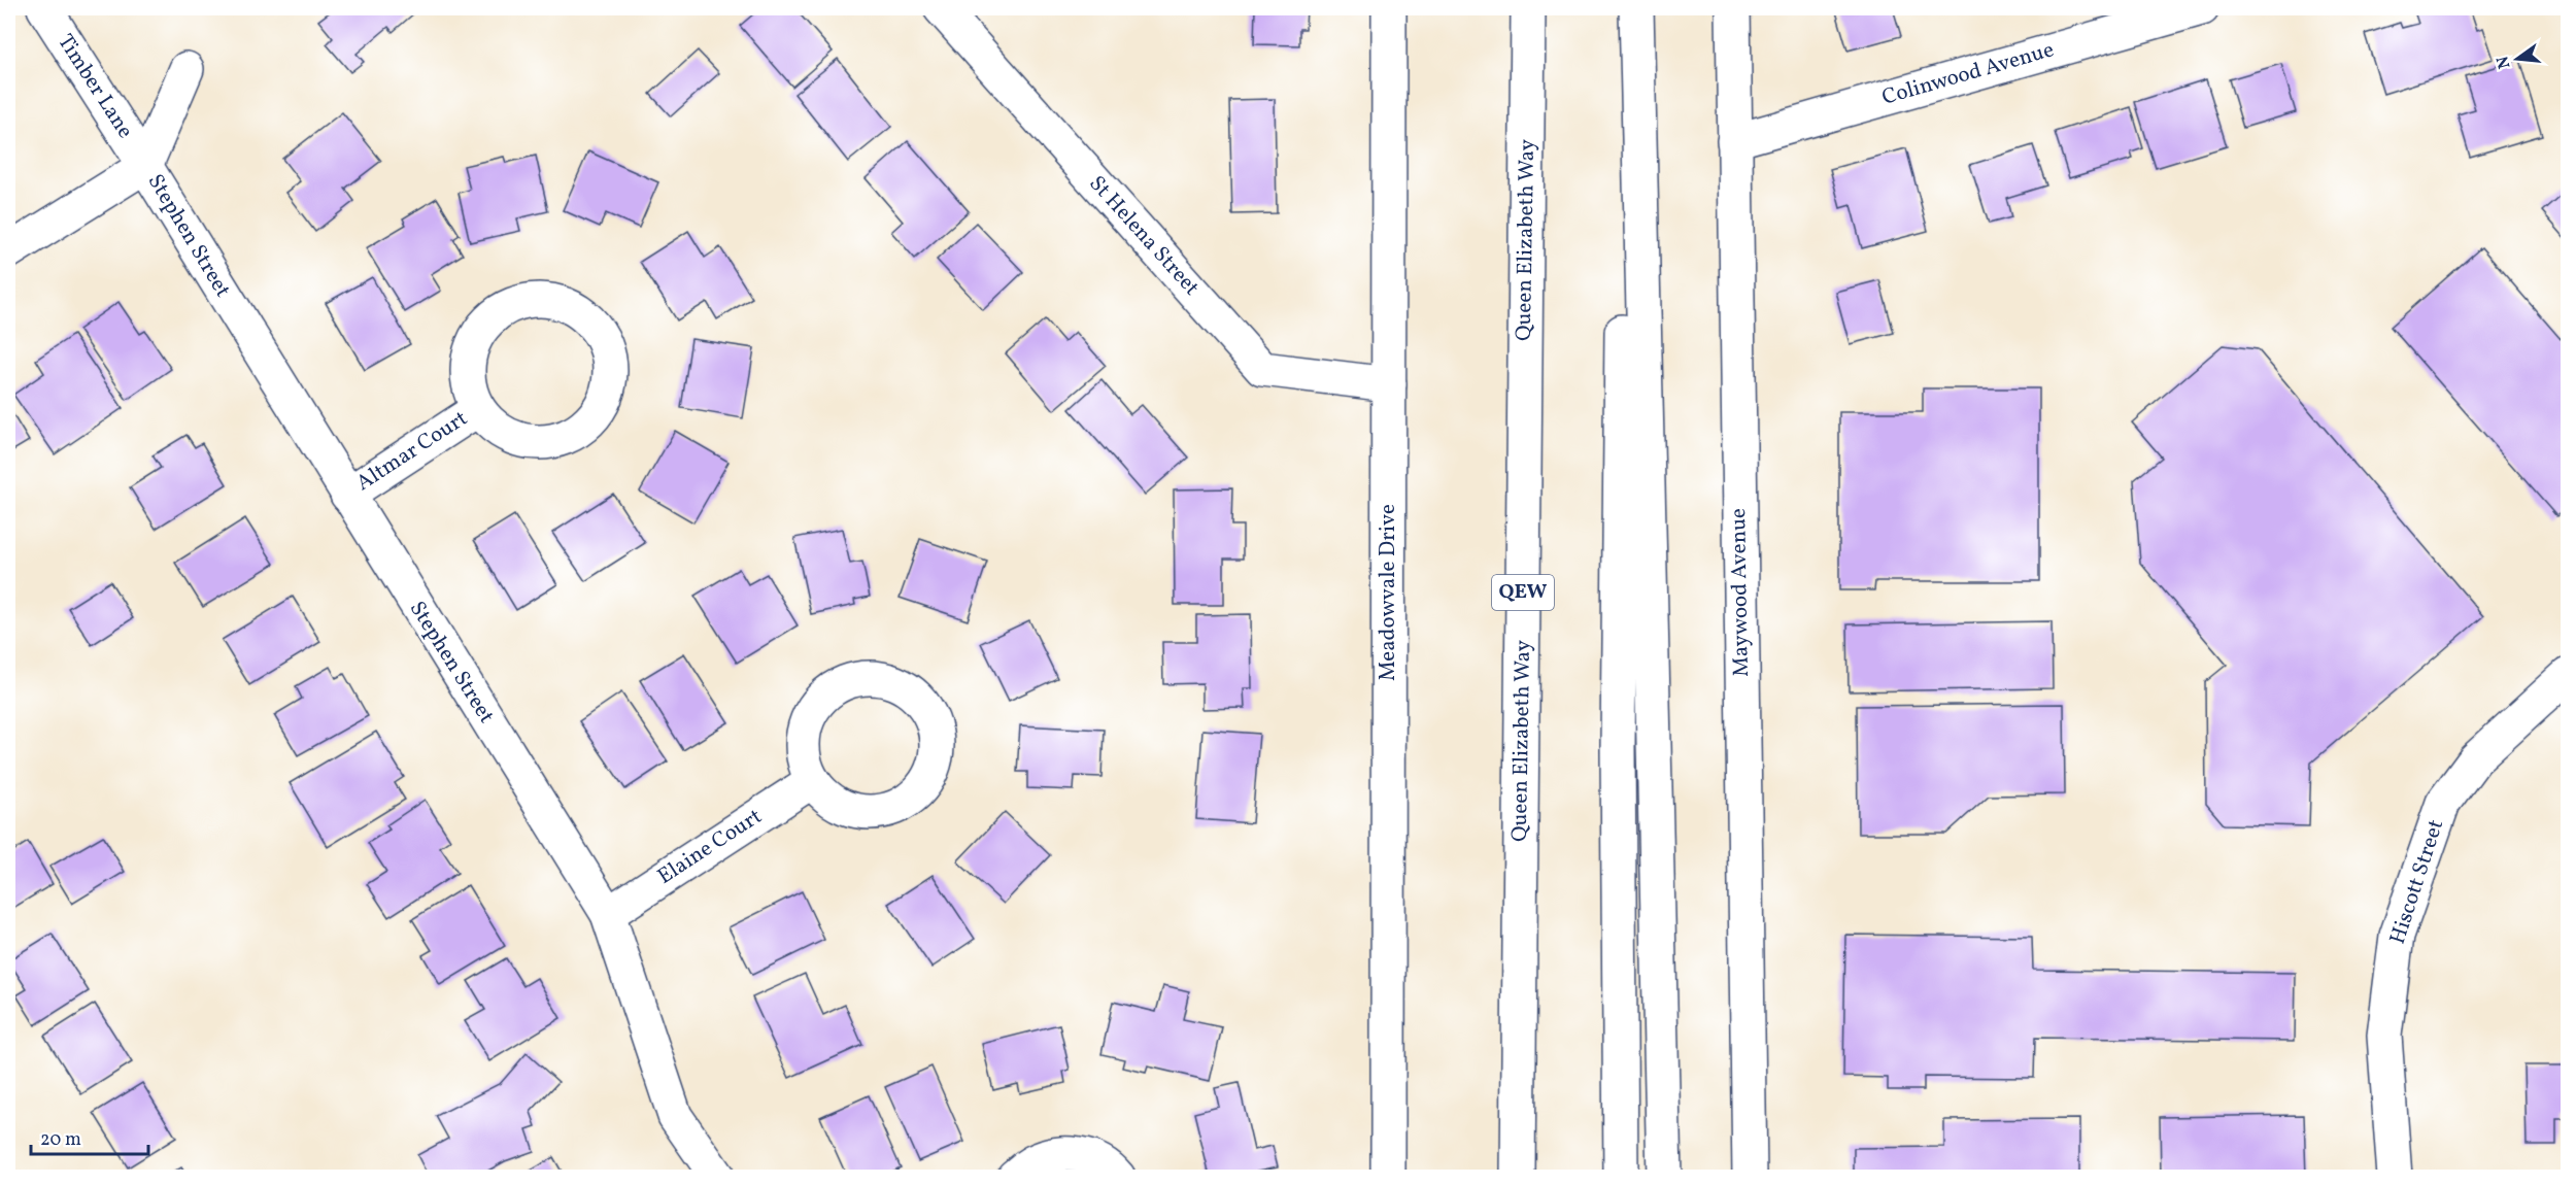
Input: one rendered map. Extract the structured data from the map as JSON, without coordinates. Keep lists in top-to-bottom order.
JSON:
{
  "streets": {
    "main road": [
      "Colinwood Avenue",
      "Timber Lane",
      "Stephen Street",
      "St Helena Street",
      "Queen Elizabeth Way",
      "Altmar Court",
      "Meadowvale Drive",
      "QEW",
      "Maywood Avenue",
      "Elaine Court",
      "Hiscott Street"
    ]
  },
  "crossings": [
    ["Colinwood Avenue", "Maywood Avenue"],
    ["Timber Lane", "Stephen Street"],
    ["Stephen Street", "Altmar Court"],
    ["Stephen Street", "Elaine Court"],
    ["St Helena Street", "Meadowvale Drive"]
  ],
  "scale_bar": "20 m",
  "north": "left"
}
